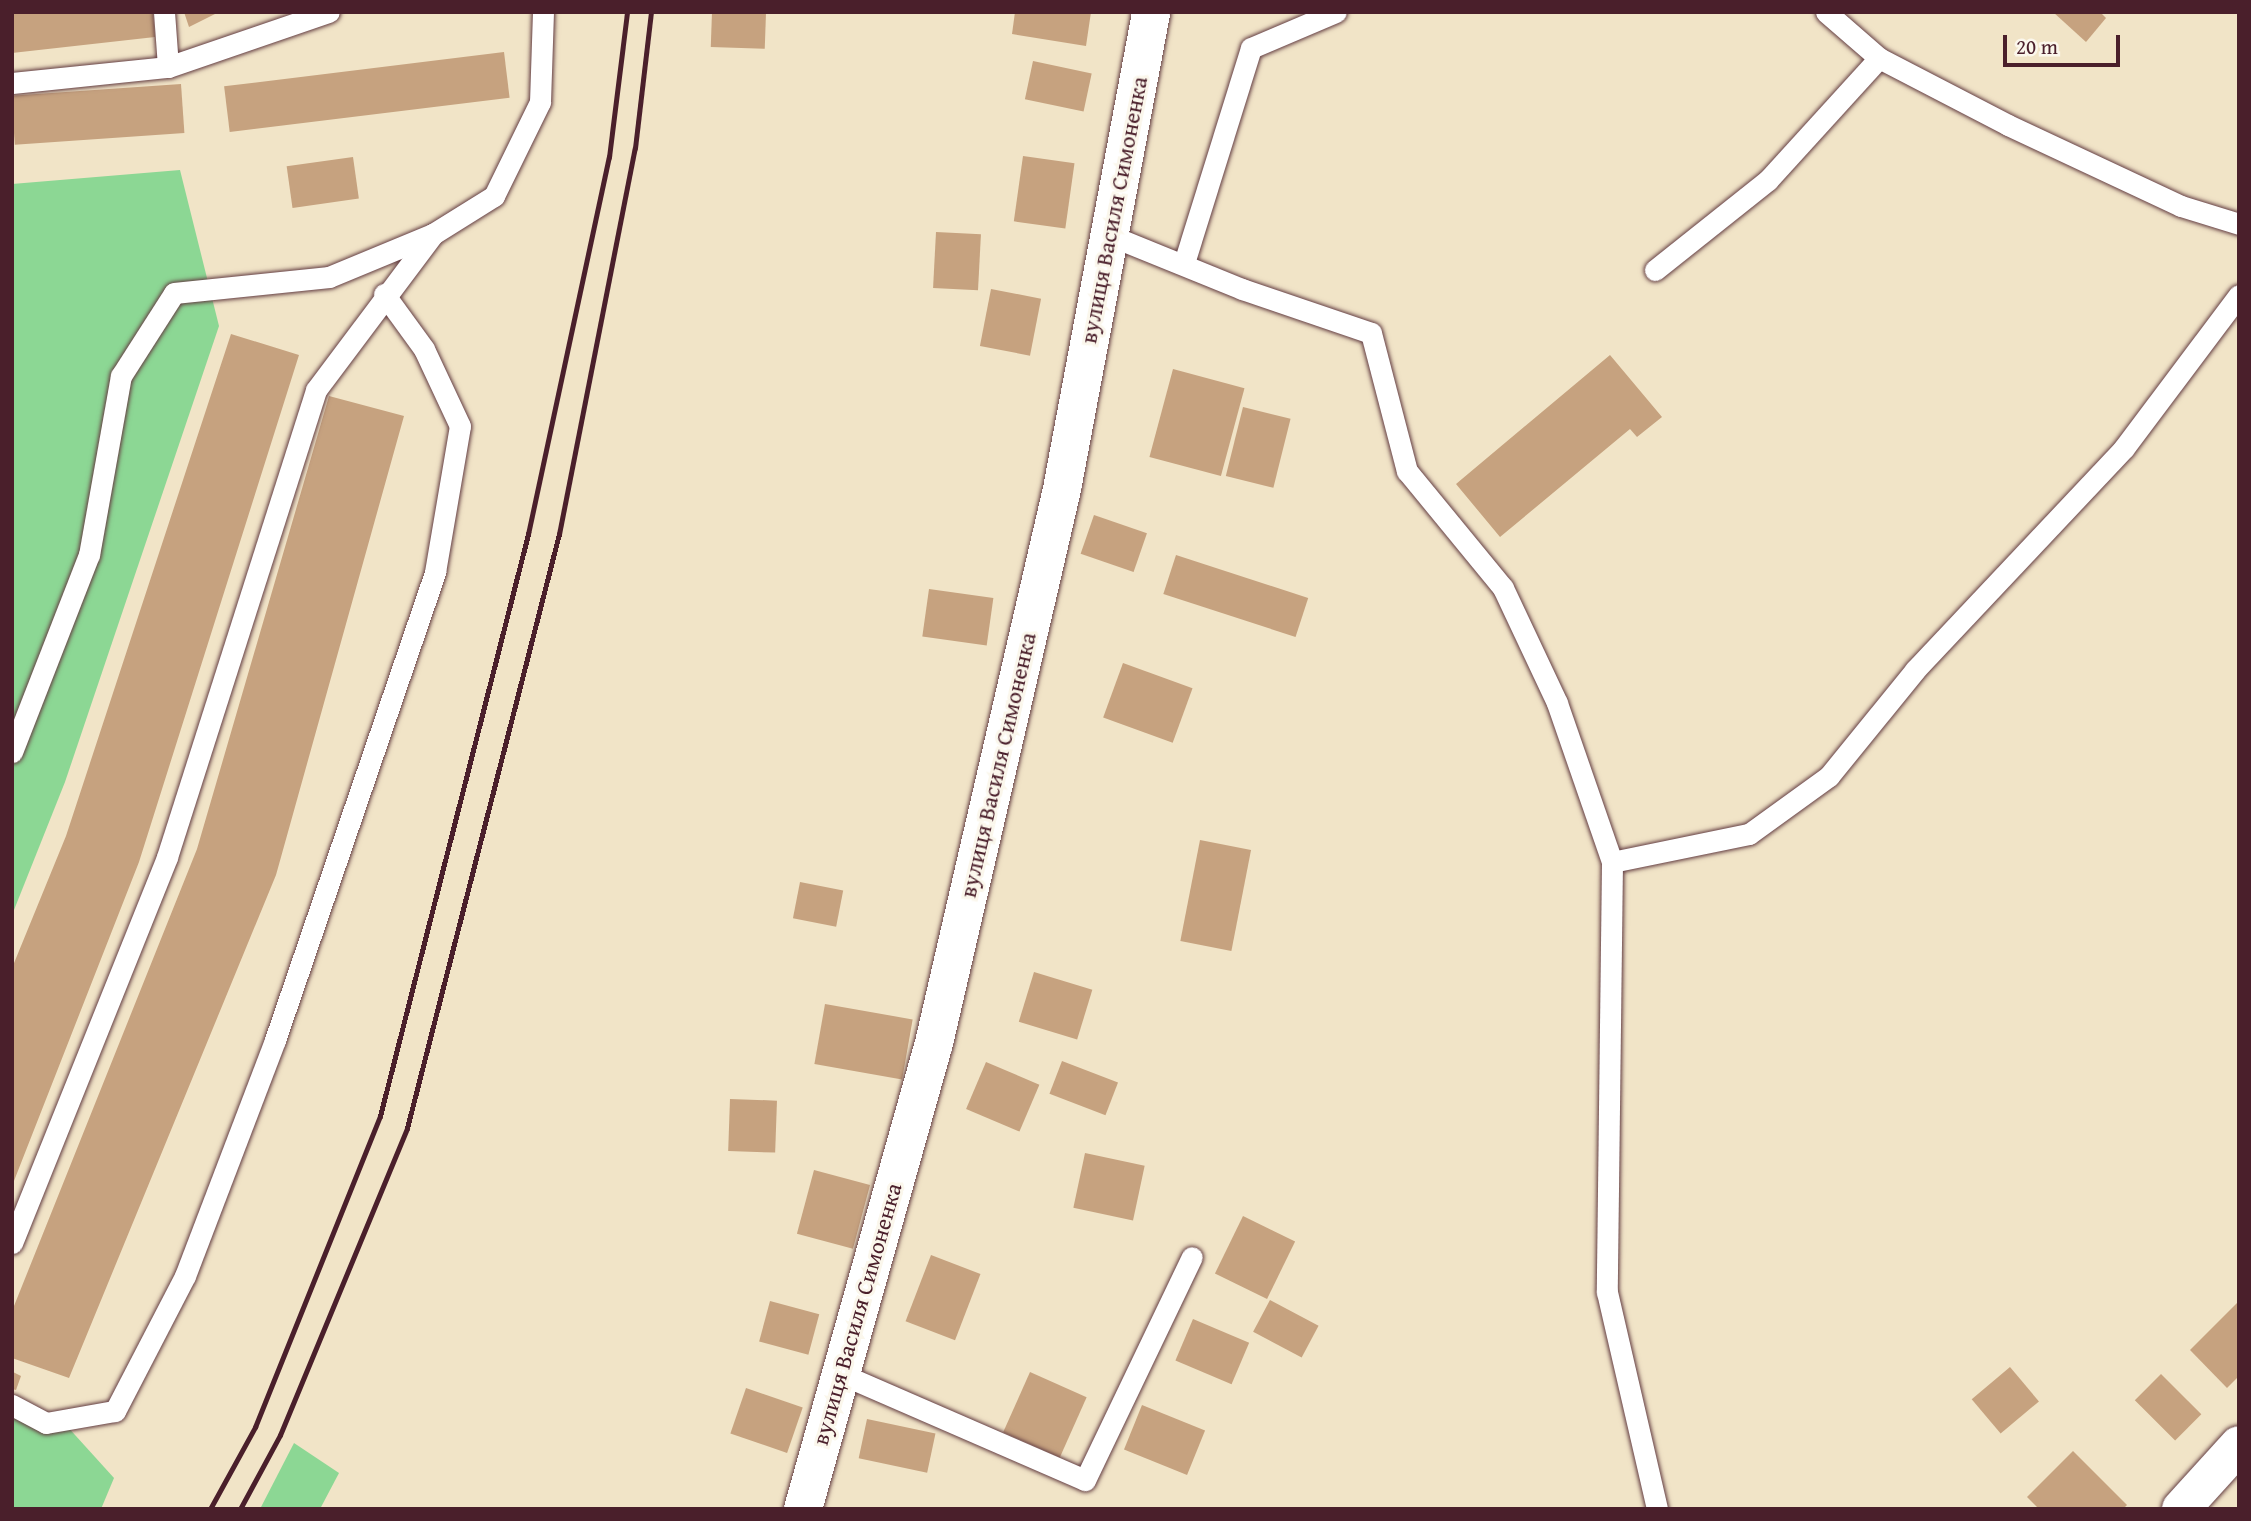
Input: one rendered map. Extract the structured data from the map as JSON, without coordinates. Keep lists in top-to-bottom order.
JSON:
{
  "streets": {
    "street": ["вулиця Василя Симоненка"]
  },
  "scale_bar": "20 m"
}
